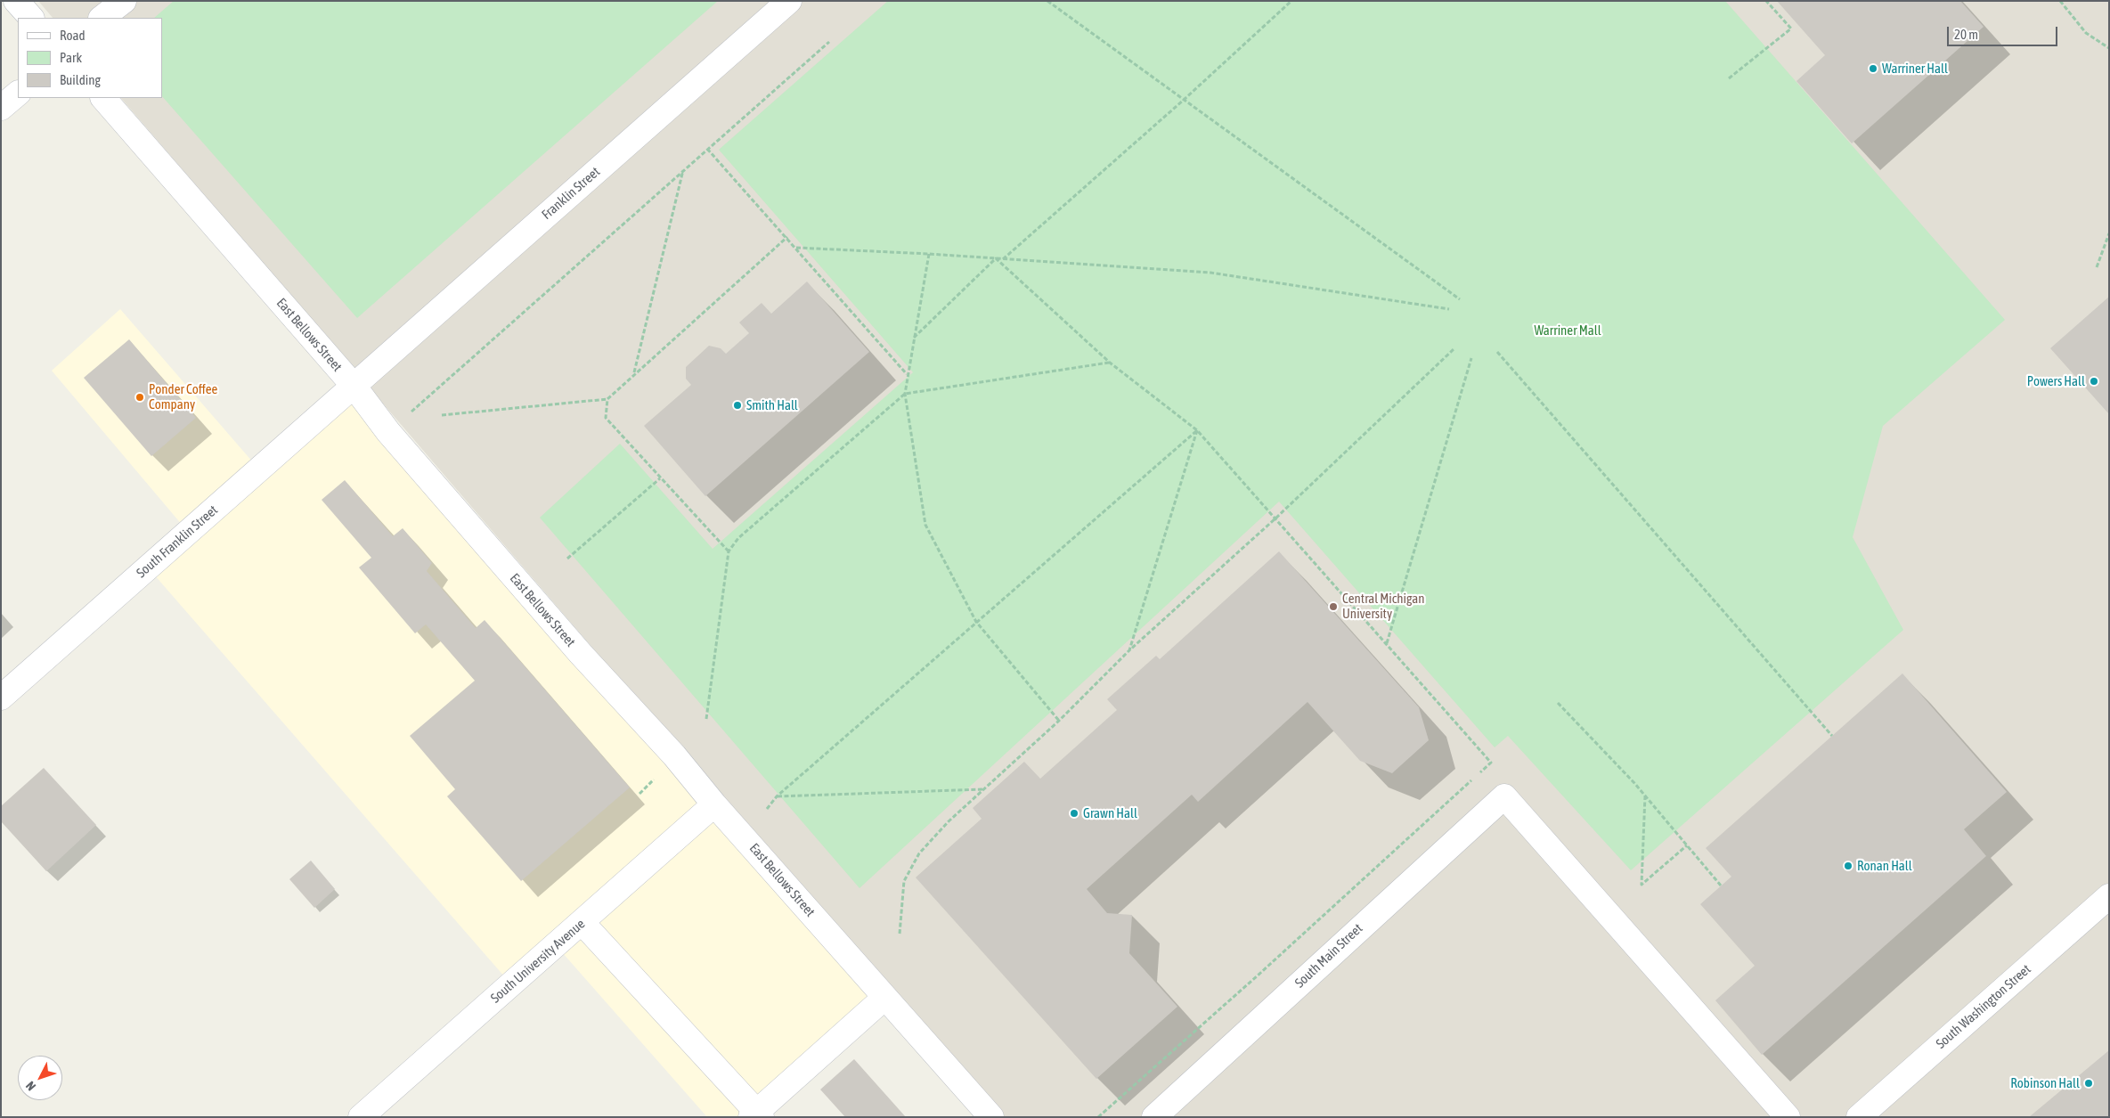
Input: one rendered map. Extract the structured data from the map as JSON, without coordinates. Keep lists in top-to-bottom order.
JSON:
{
  "streets": {
    "street": [
      "Franklin Street",
      "East Bellows Street",
      "South Franklin Street",
      "South Main Street",
      "South University Avenue",
      "South Washington Street"
    ]
  },
  "crossings": [
    ["Franklin Street", "East Bellows Street"],
    ["Franklin Street", "South Franklin Street"],
    ["East Bellows Street", "South Franklin Street"],
    ["East Bellows Street", "South University Avenue"]
  ],
  "parks": ["Warriner Mall"],
  "places": [
    "Warriner Hall",
    "Powers Hall",
    "Ponder Coffee Company",
    "Smith Hall",
    "Central Michigan University",
    "Grawn Hall",
    "Ronan Hall",
    "Robinson Hall"
  ],
  "legend": ["Road", "Park", "Building"],
  "scale_bar": "20 m",
  "north": "bottom left"
}
